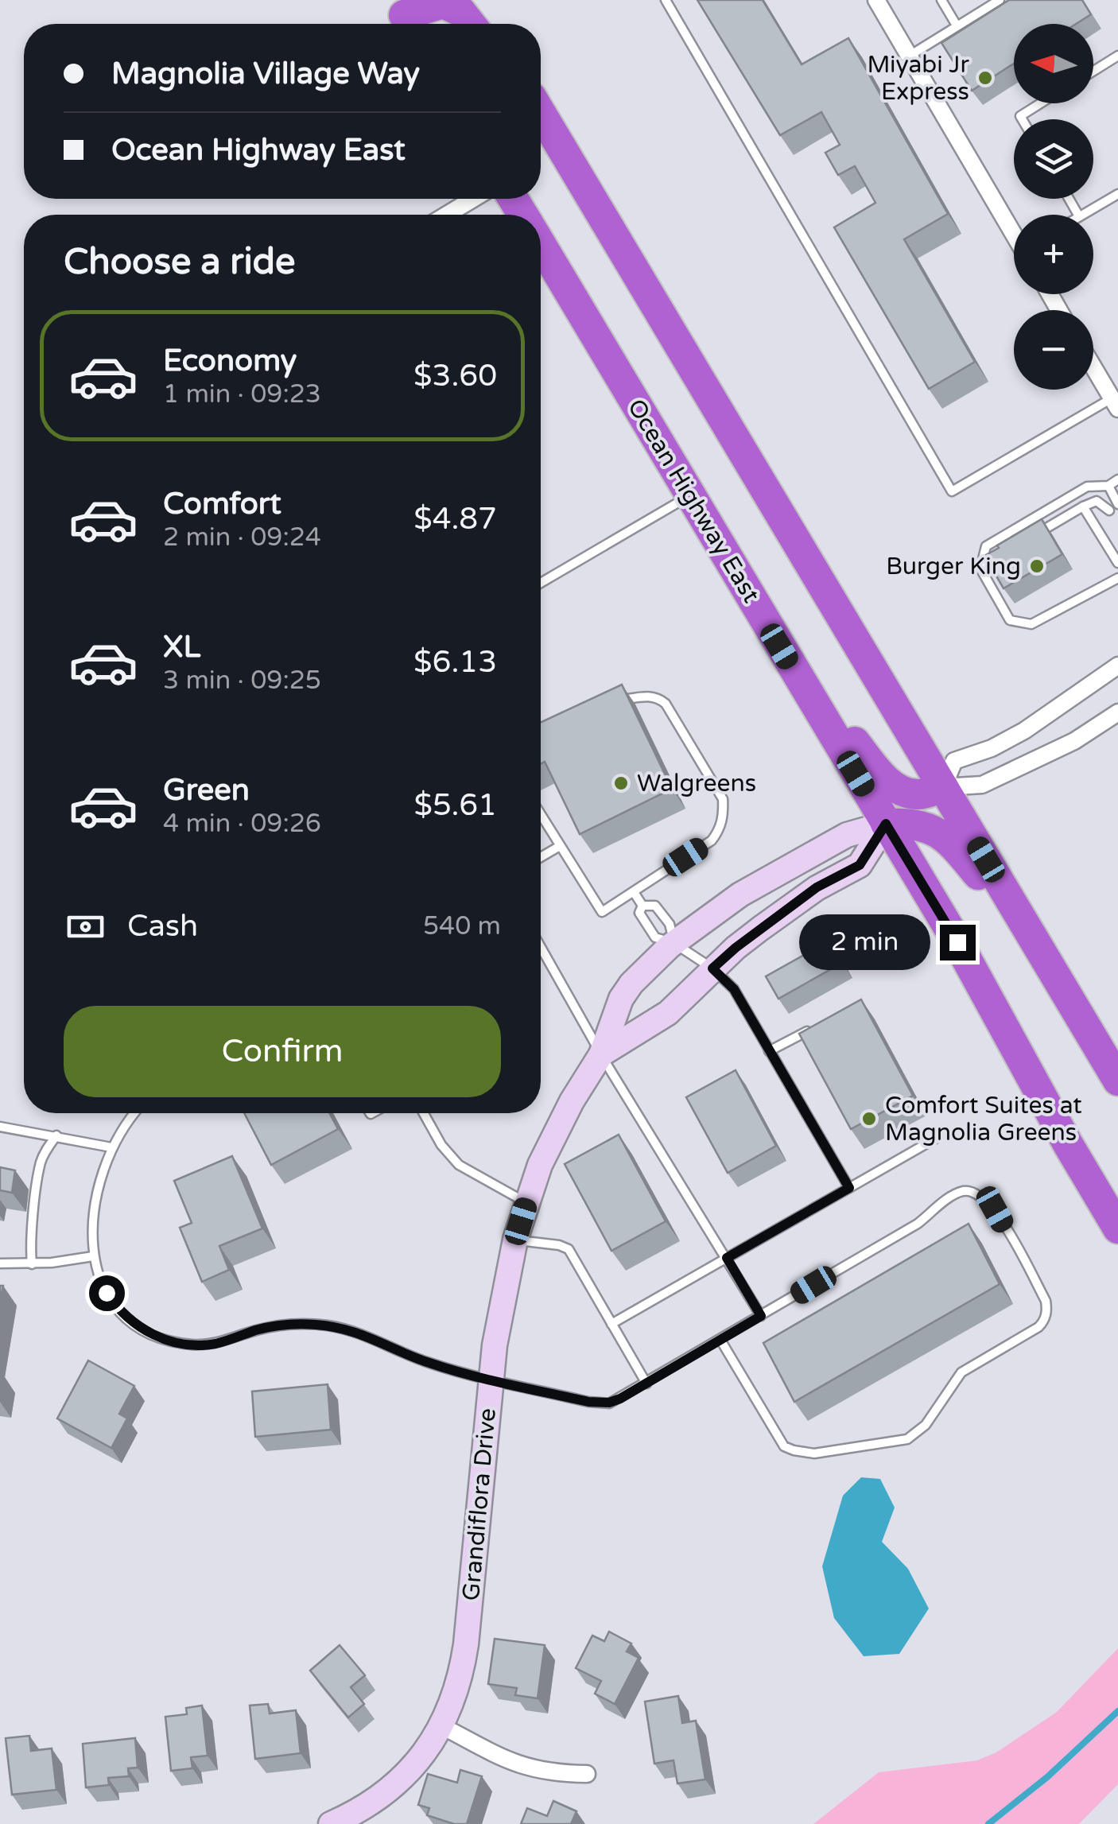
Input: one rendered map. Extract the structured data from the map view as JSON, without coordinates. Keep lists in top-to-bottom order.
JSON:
{
  "streets": {
    "highway": ["Ocean Highway East"],
    "street": ["Grandiflora Drive"]
  },
  "crossings": [
    ["Ocean Highway East", "Grandiflora Drive"]
  ],
  "places": [
    "Miyabi Jr Express",
    "Burger King",
    "Walgreens",
    "Comfort Suites at Magnolia Greens"
  ],
  "north": "left",
  "page": {
    "map_buttons": ["+", "−"],
    "banner": ["Magnolia Village Way", "Ocean Highway East"],
    "heading": "Choose a ride",
    "list": [
      {
        "name": "Economy",
        "note": "1 min · 09:23",
        "value": "$3.60"
      },
      {
        "name": "Comfort",
        "note": "2 min · 09:24",
        "value": "$4.87"
      },
      {
        "name": "XL",
        "note": "3 min · 09:25",
        "value": "$6.13"
      },
      {
        "name": "Green",
        "note": "4 min · 09:26",
        "value": "$5.61"
      }
    ],
    "pay": ["Cash", "540 m"],
    "bubble": "2 min",
    "buttons": "Confirm"
  }
}
